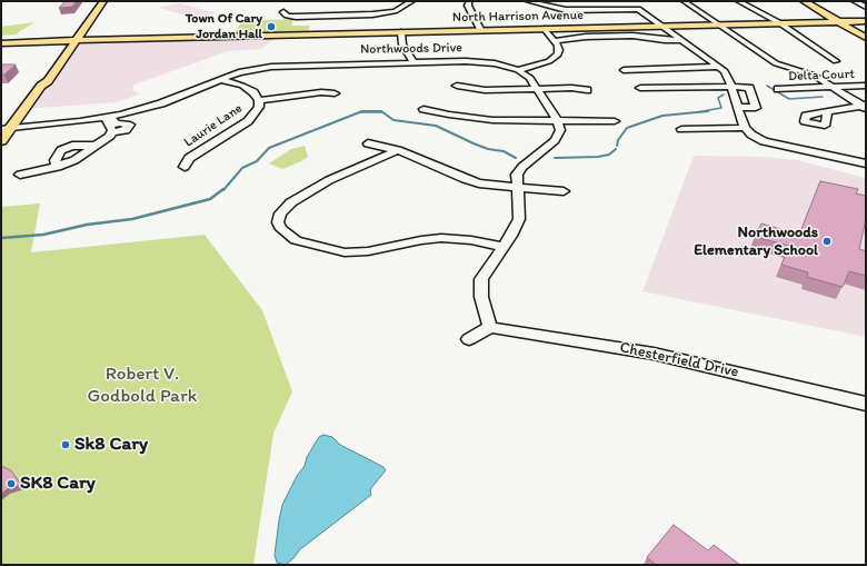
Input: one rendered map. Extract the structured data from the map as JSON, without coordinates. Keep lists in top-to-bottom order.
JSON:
{
  "streets": {
    "main road": ["North Harrison Avenue"],
    "street": [
      "Northwoods Drive",
      "Delta Court",
      "Laurie Lane",
      "Chesterfield Drive"
    ]
  },
  "crossings": [
    ["Northwoods Drive", "Laurie Lane"]
  ],
  "parks": ["Robert V. Godbold Park"],
  "places": [
    "Town Of Cary Jordan Hall",
    "Northwoods Elementary School",
    "Sk8 Cary",
    "SK8 Cary"
  ]
}
